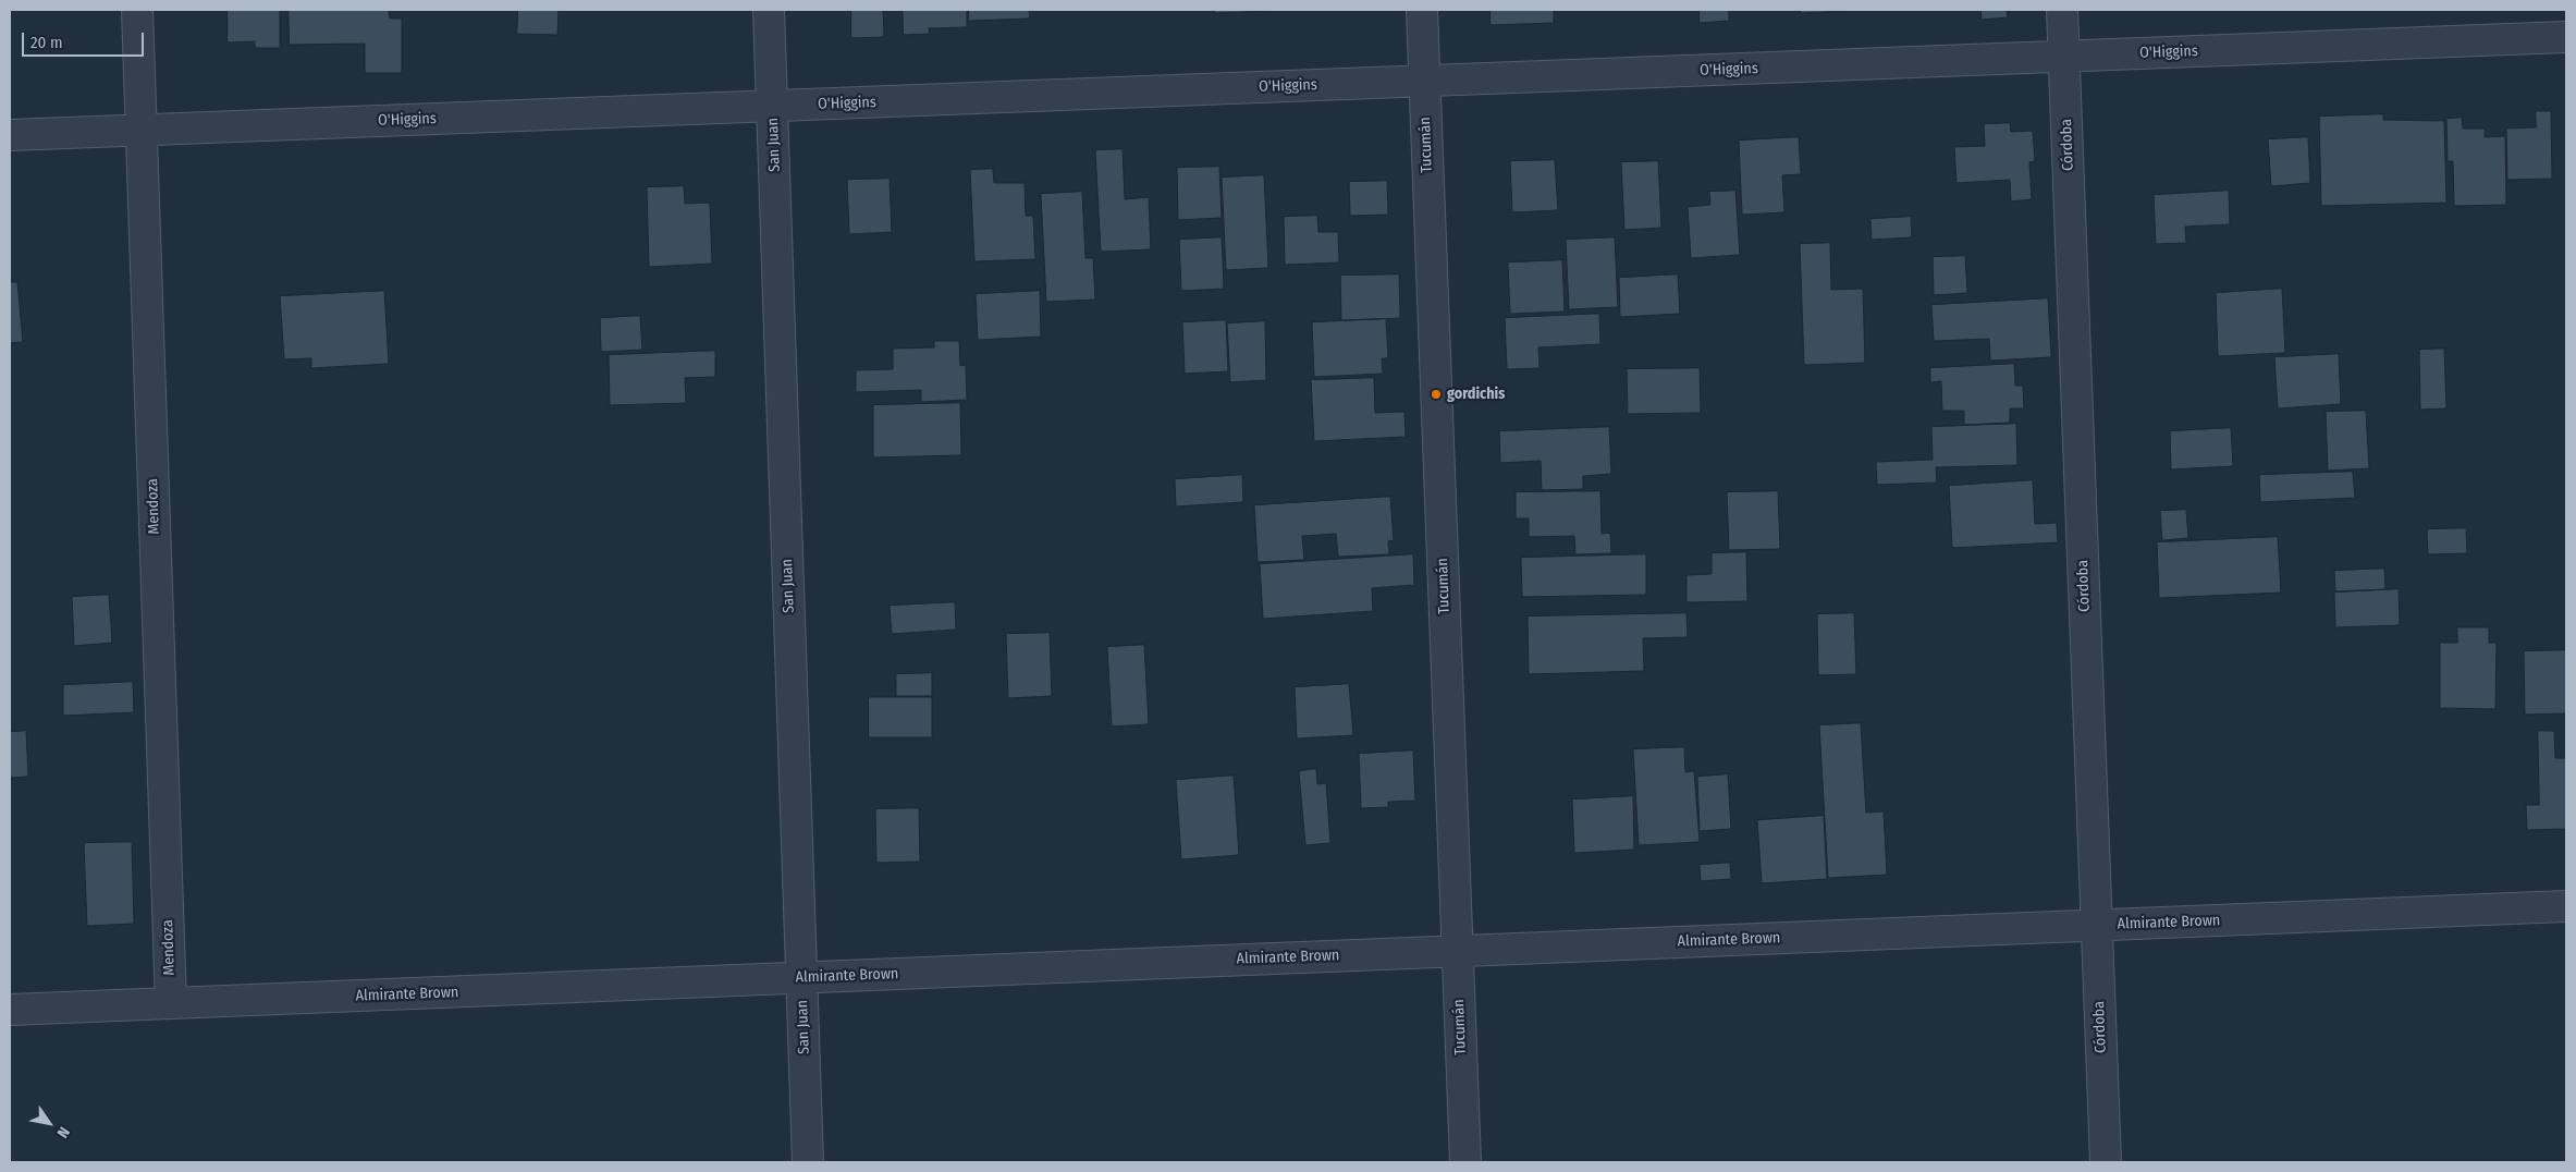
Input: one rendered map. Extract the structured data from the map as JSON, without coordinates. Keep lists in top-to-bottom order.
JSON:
{
  "streets": {
    "street": [
      "O'Higgins",
      "San Juan",
      "Tucumán",
      "Córdoba",
      "Mendoza",
      "Almirante Brown"
    ]
  },
  "crossings": [
    ["O'Higgins", "San Juan"],
    ["O'Higgins", "Tucumán"],
    ["O'Higgins", "Córdoba"],
    ["O'Higgins", "Mendoza"],
    ["San Juan", "Almirante Brown"],
    ["Tucumán", "Almirante Brown"],
    ["Córdoba", "Almirante Brown"],
    ["Mendoza", "Almirante Brown"]
  ],
  "places": ["gordichis"],
  "scale_bar": "20 m",
  "north": "bottom right"
}
